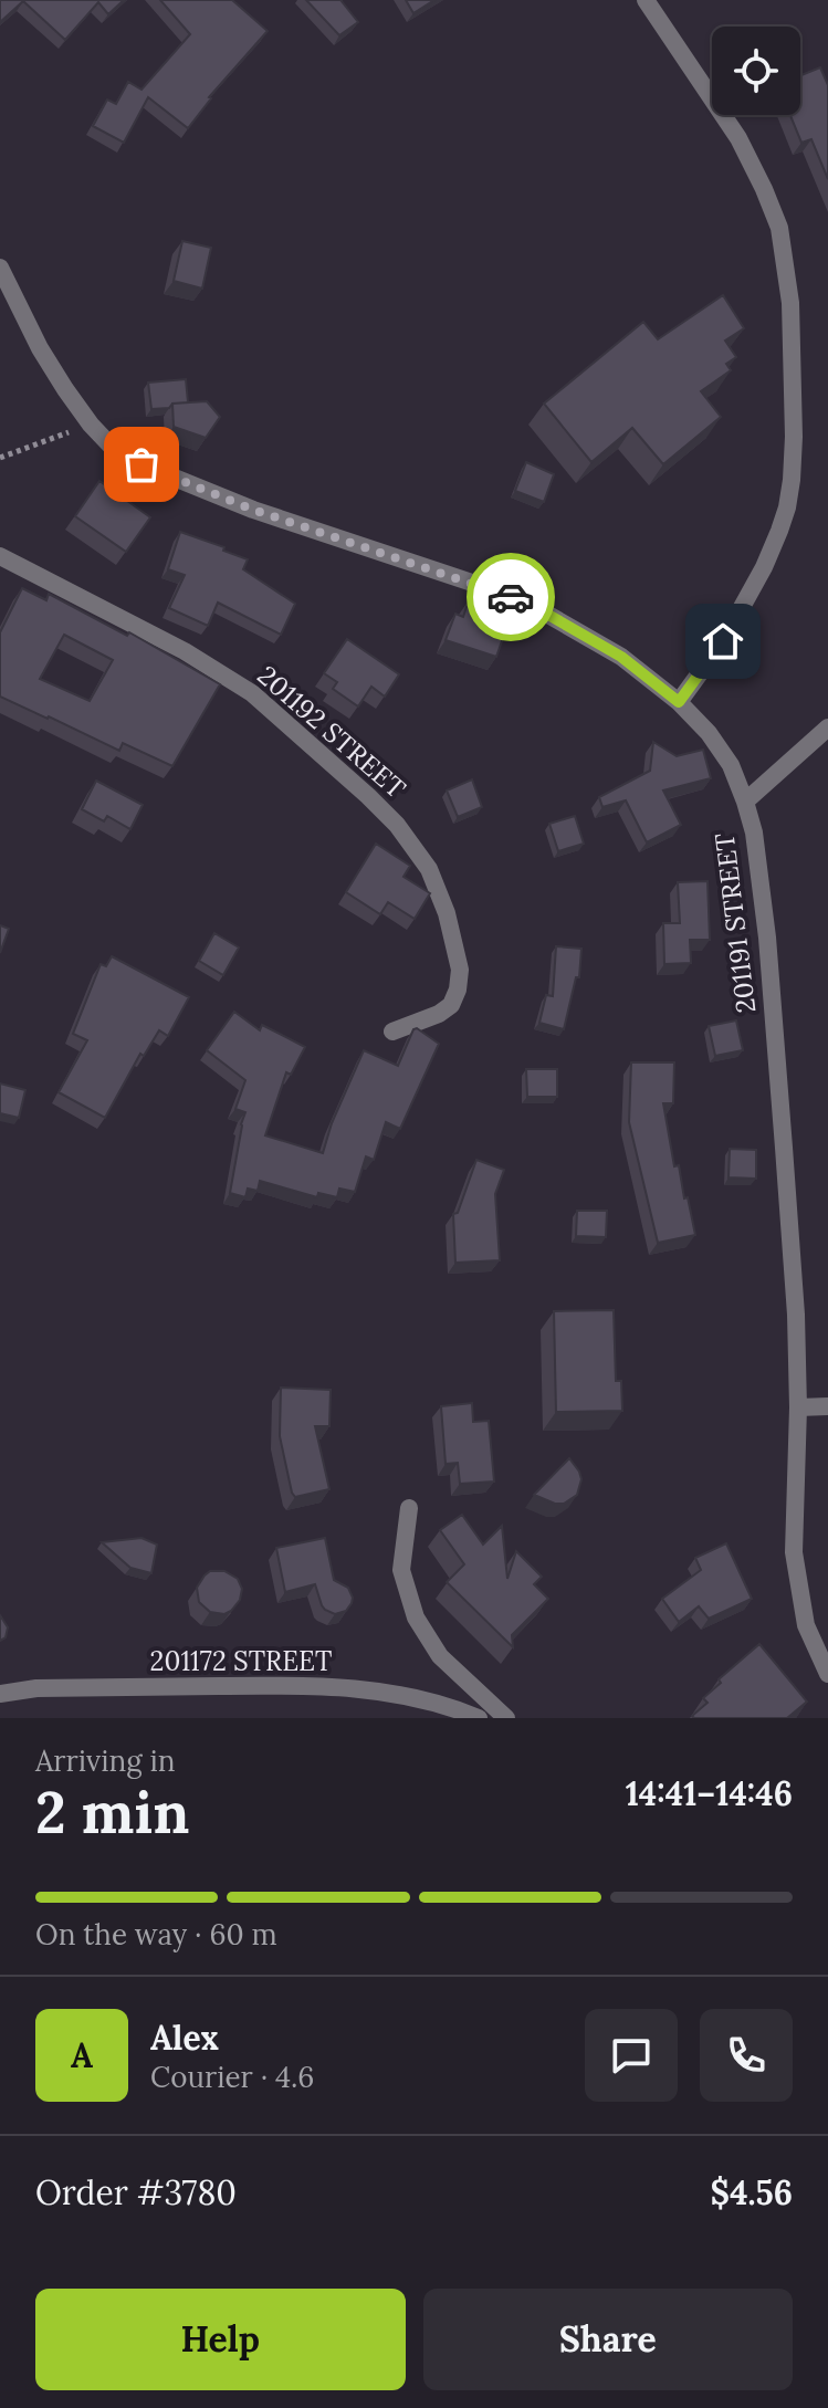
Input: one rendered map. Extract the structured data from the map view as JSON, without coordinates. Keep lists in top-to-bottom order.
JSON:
{
  "streets": {
    "street": ["201192 STREET", "201191 STREET", "201172 STREET"]
  },
  "page": {
    "heading": ["2 min", "Arriving in", "14:41–14:46"],
    "panel": [
      "Alex",
      "Courier · 4.6",
      "Order #3780",
      "$4.56"
    ],
    "bar": "On the way · 60 m",
    "round": "A",
    "buttons": ["Help", "Share"]
  }
}
